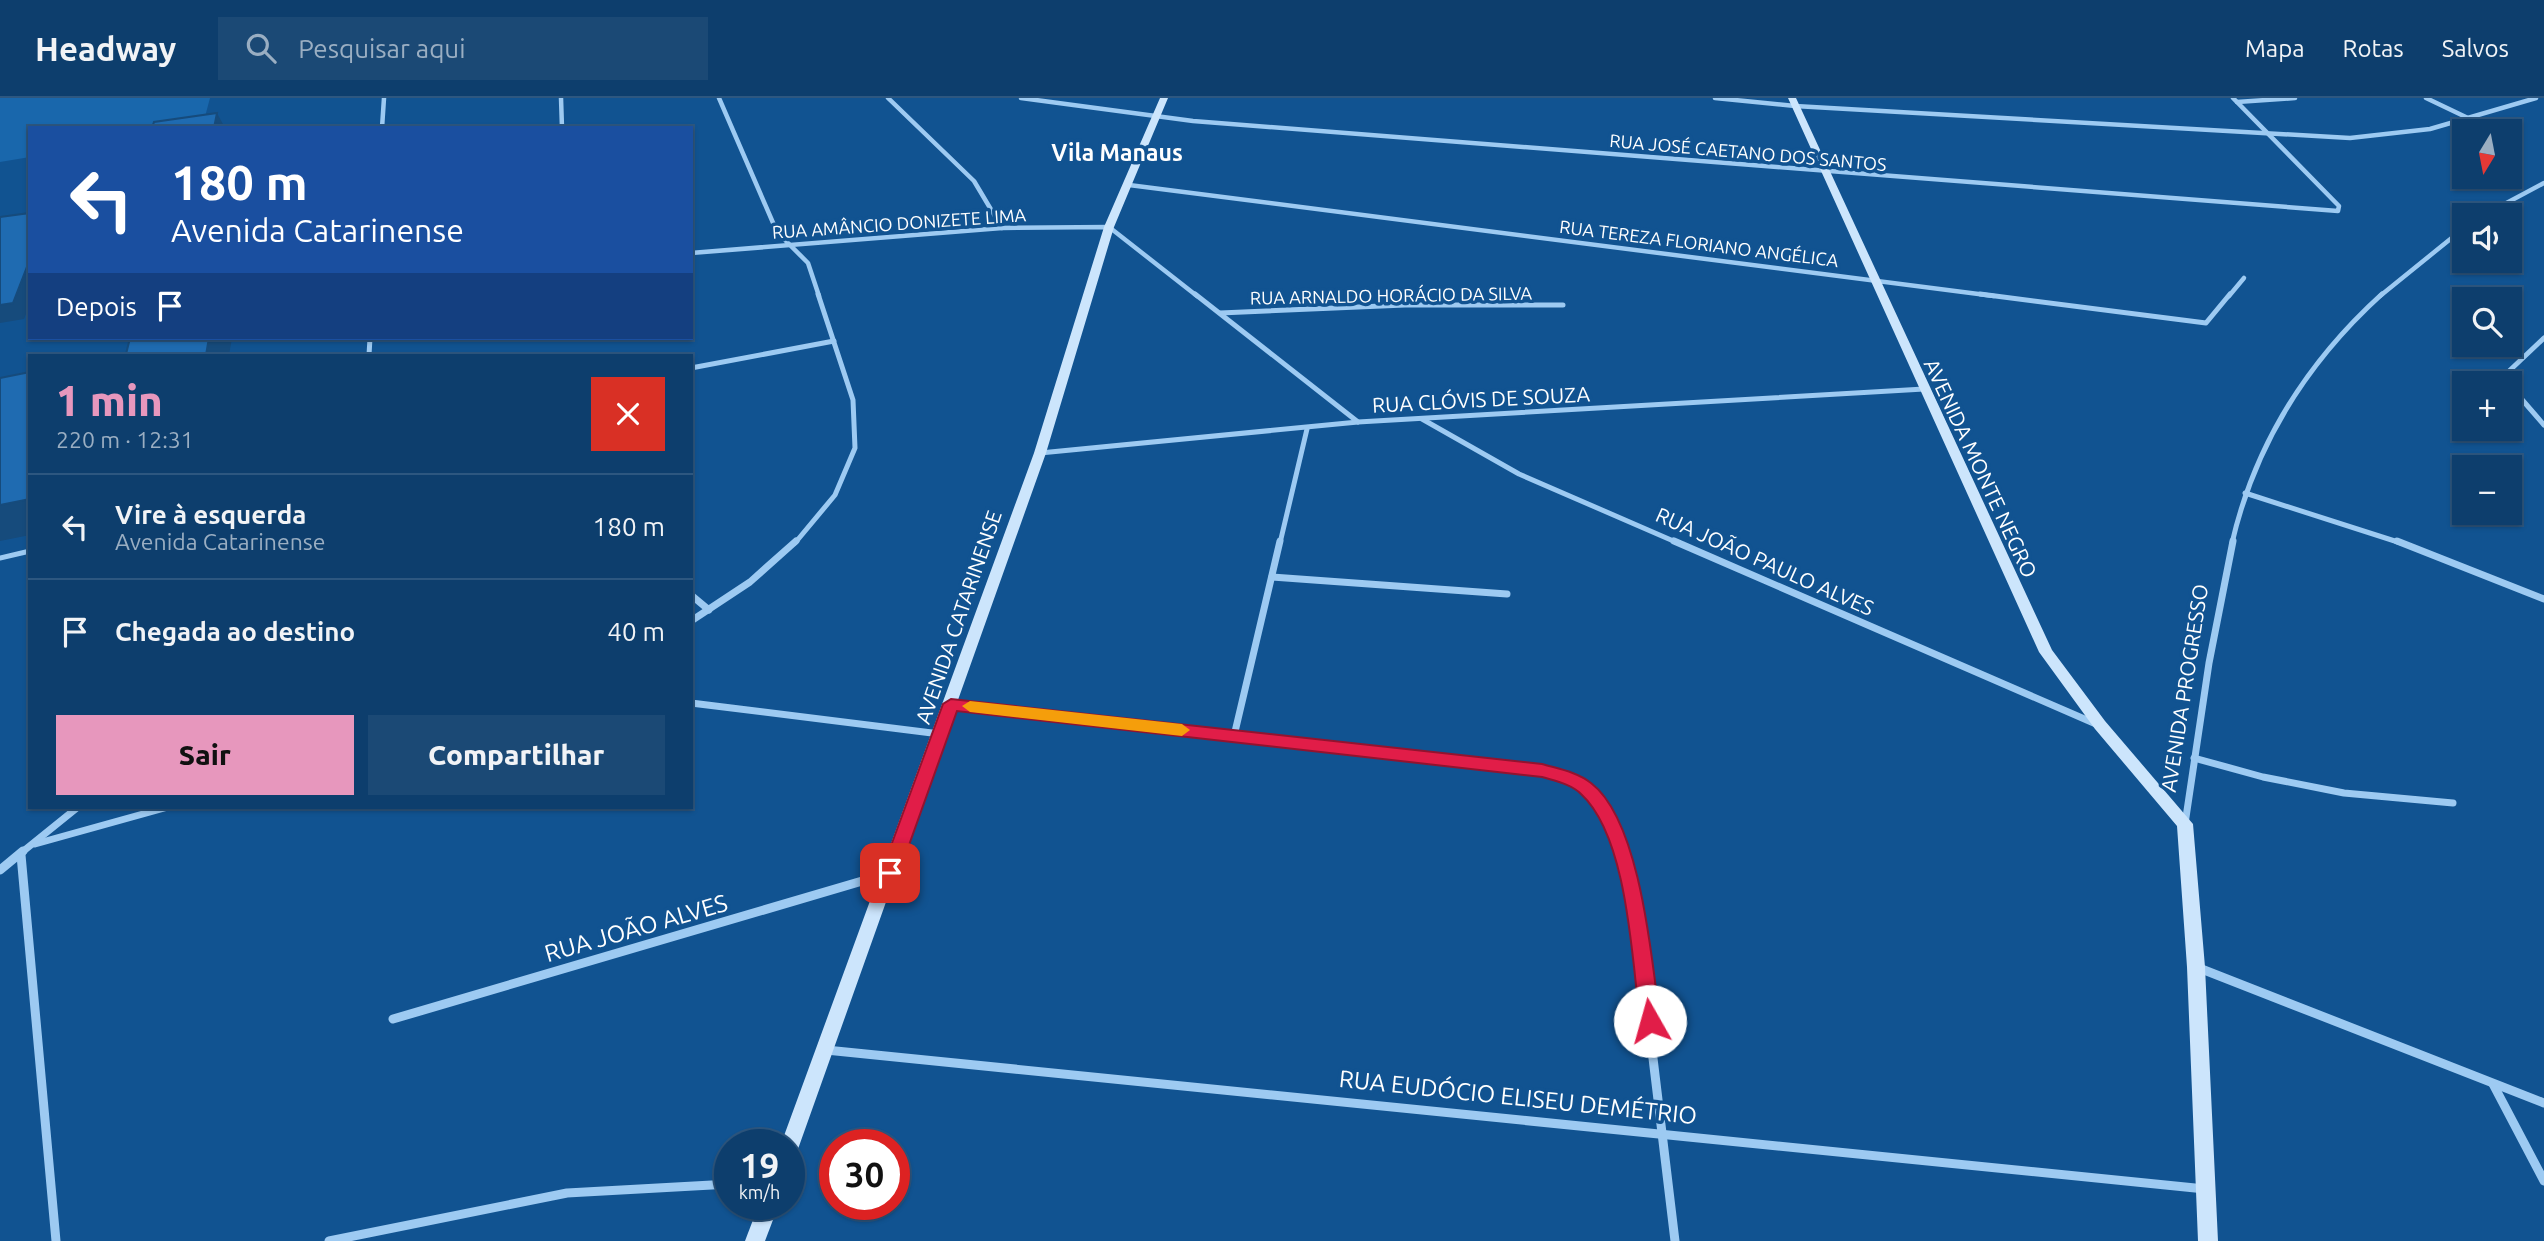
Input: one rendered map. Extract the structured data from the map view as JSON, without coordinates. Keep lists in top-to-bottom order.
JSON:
{
  "streets": {
    "street": [
      "RUA JOSÉ CAETANO DOS SANTOS",
      "RUA AMÂNCIO DONIZETE LIMA",
      "RUA TEREZA FLORIANO ANGÉLICA",
      "RUA ARNALDO HORÁCIO DA SILVA",
      "RUA CLÓVIS DE SOUZA",
      "AVENIDA MONTE NEGRO",
      "RUA JOÃO PAULO ALVES",
      "AVENIDA CATARINENSE",
      "AVENIDA PROGRESSO",
      "RUA JOÃO ALVES",
      "RUA EUDÓCIO ELISEU DEMÉTRIO"
    ]
  },
  "crossings": [
    ["RUA JOSÉ CAETANO DOS SANTOS", "AVENIDA MONTE NEGRO"],
    ["RUA JOSÉ CAETANO DOS SANTOS", "AVENIDA CATARINENSE"],
    ["RUA AMÂNCIO DONIZETE LIMA", "AVENIDA CATARINENSE"],
    ["RUA TEREZA FLORIANO ANGÉLICA", "AVENIDA MONTE NEGRO"],
    ["RUA TEREZA FLORIANO ANGÉLICA", "AVENIDA CATARINENSE"],
    ["RUA CLÓVIS DE SOUZA", "AVENIDA MONTE NEGRO"],
    ["RUA CLÓVIS DE SOUZA", "RUA JOÃO PAULO ALVES"],
    ["RUA CLÓVIS DE SOUZA", "AVENIDA CATARINENSE"],
    ["AVENIDA MONTE NEGRO", "RUA JOÃO PAULO ALVES"],
    ["AVENIDA MONTE NEGRO", "AVENIDA PROGRESSO"],
    ["AVENIDA CATARINENSE", "RUA JOÃO ALVES"],
    ["AVENIDA CATARINENSE", "RUA EUDÓCIO ELISEU DEMÉTRIO"],
    ["AVENIDA PROGRESSO", "RUA EUDÓCIO ELISEU DEMÉTRIO"]
  ],
  "districts": ["Vila Manaus"],
  "north": "bottom",
  "page": {
    "header": "Headway",
    "search": "Pesquisar aqui",
    "nav": ["Mapa", "Rotas", "Salvos"],
    "map_buttons": ["+", "−"],
    "turn": ["180 m", "Avenida Catarinense"],
    "then": "Depois",
    "heading": ["1 min", "220 m · 12:31"],
    "list": [
      {
        "name": "Vire à esquerda",
        "note": "Avenida Catarinense",
        "value": "180 m"
      },
      {
        "name": "Chegada ao destino",
        "value": "40 m"
      }
    ],
    "buttons": ["Sair", "Compartilhar"],
    "speed": "19 km/h",
    "limit": "30"
  }
}
